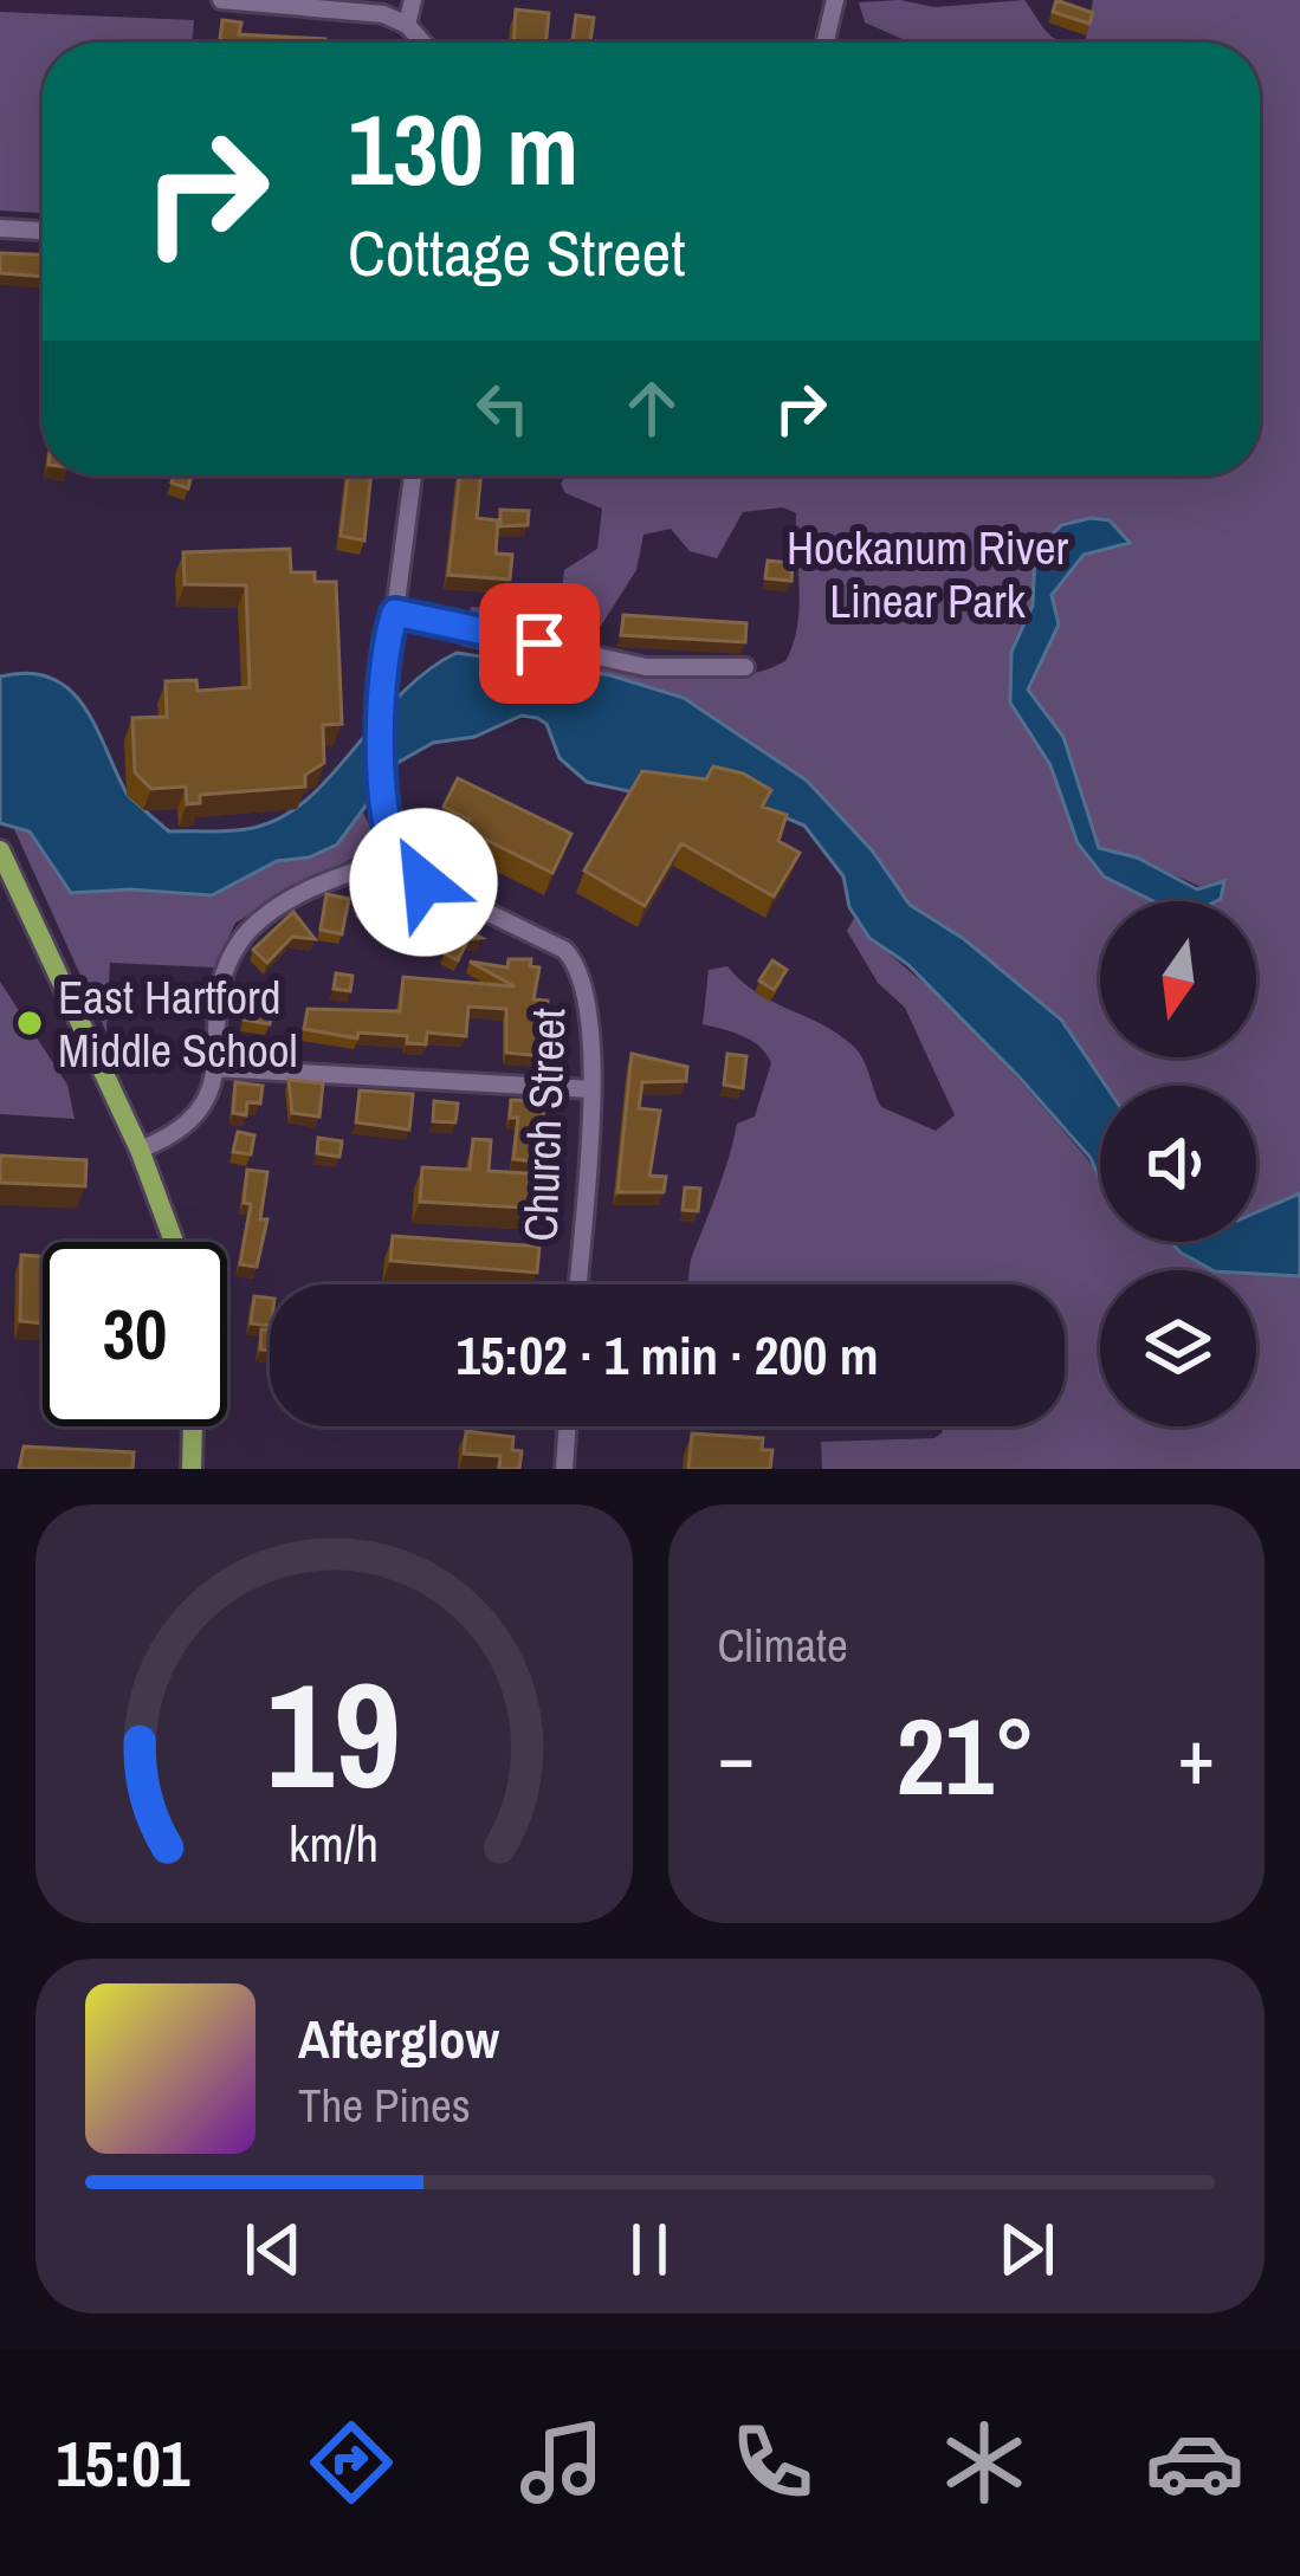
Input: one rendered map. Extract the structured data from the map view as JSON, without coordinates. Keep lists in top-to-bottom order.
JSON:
{
  "streets": {
    "street": ["Church Street"]
  },
  "parks": ["Hockanum River Linear Park"],
  "places": ["East Hartford Middle School"],
  "north": "bottom",
  "page": {
    "turn": ["130 m", "Cottage Street"],
    "limit": "30",
    "trip": "15:02 · 1 min · 200 m",
    "tile": "Climate",
    "heat": ["−", "21°", "+"],
    "song": ["Afterglow", "The Pines"],
    "tabs": "15:01",
    "gauge": ["19", "km/h"]
  }
}
